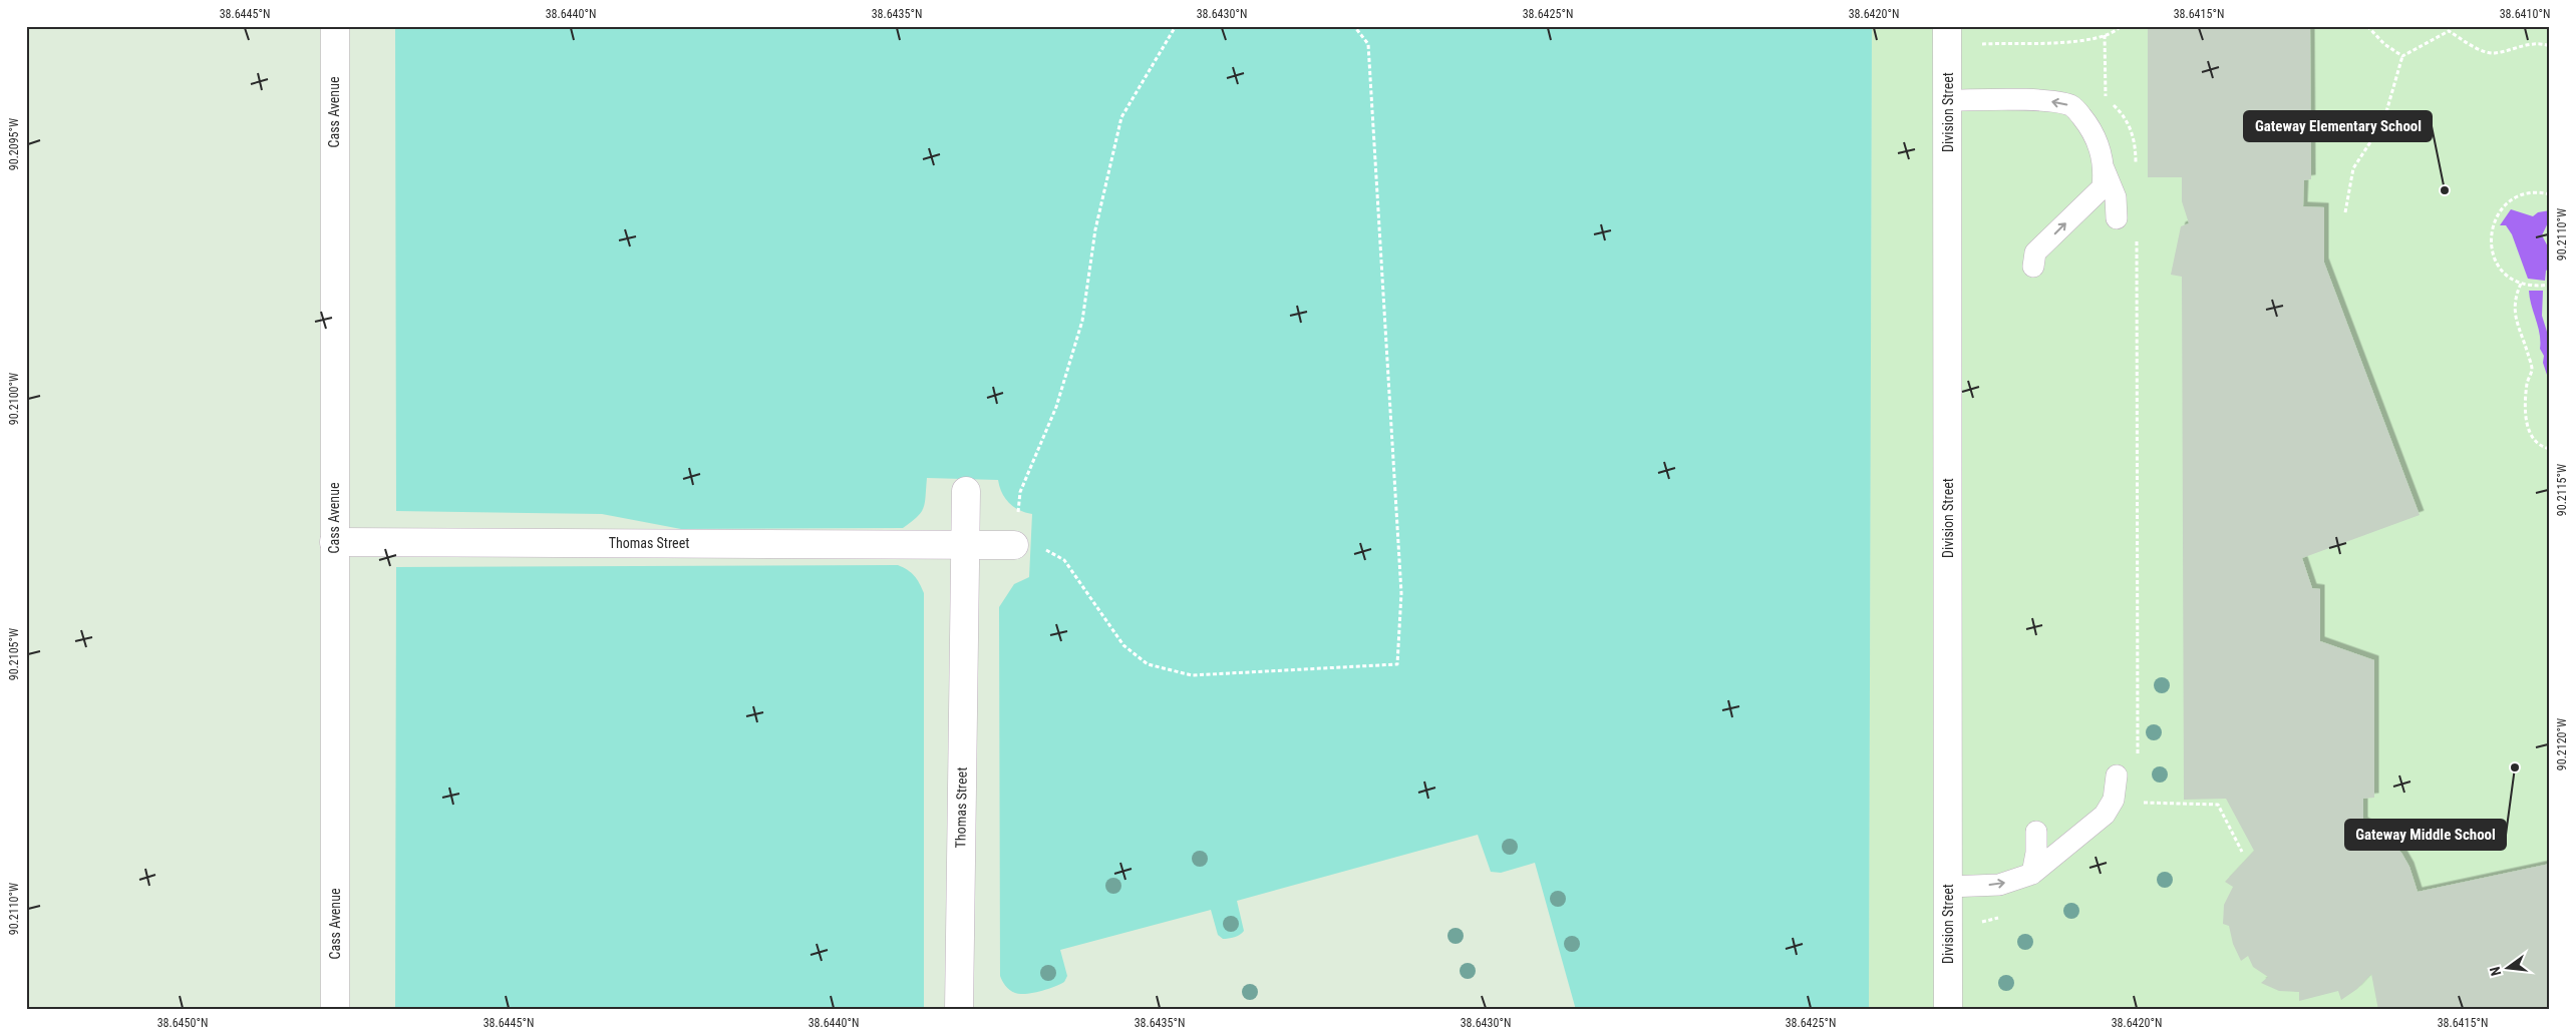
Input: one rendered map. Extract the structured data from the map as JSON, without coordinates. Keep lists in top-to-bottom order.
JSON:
{
  "streets": {
    "street": ["Cass Avenue", "Division Street", "Thomas Street"]
  },
  "crossings": [
    ["Cass Avenue", "Thomas Street"]
  ],
  "places": ["Gateway Elementary School", "Gateway Middle School"],
  "north": "left",
  "coordinates": [
    "38.6445°N",
    "38.6440°N",
    "38.6435°N",
    "38.6430°N",
    "38.6425°N",
    "38.6420°N",
    "38.6415°N",
    "38.6410°N",
    "90.2095°W",
    "90.2110°W",
    "90.2100°W",
    "90.2115°W",
    "90.2105°W",
    "90.2120°W",
    "38.6450°N"
  ]
}
